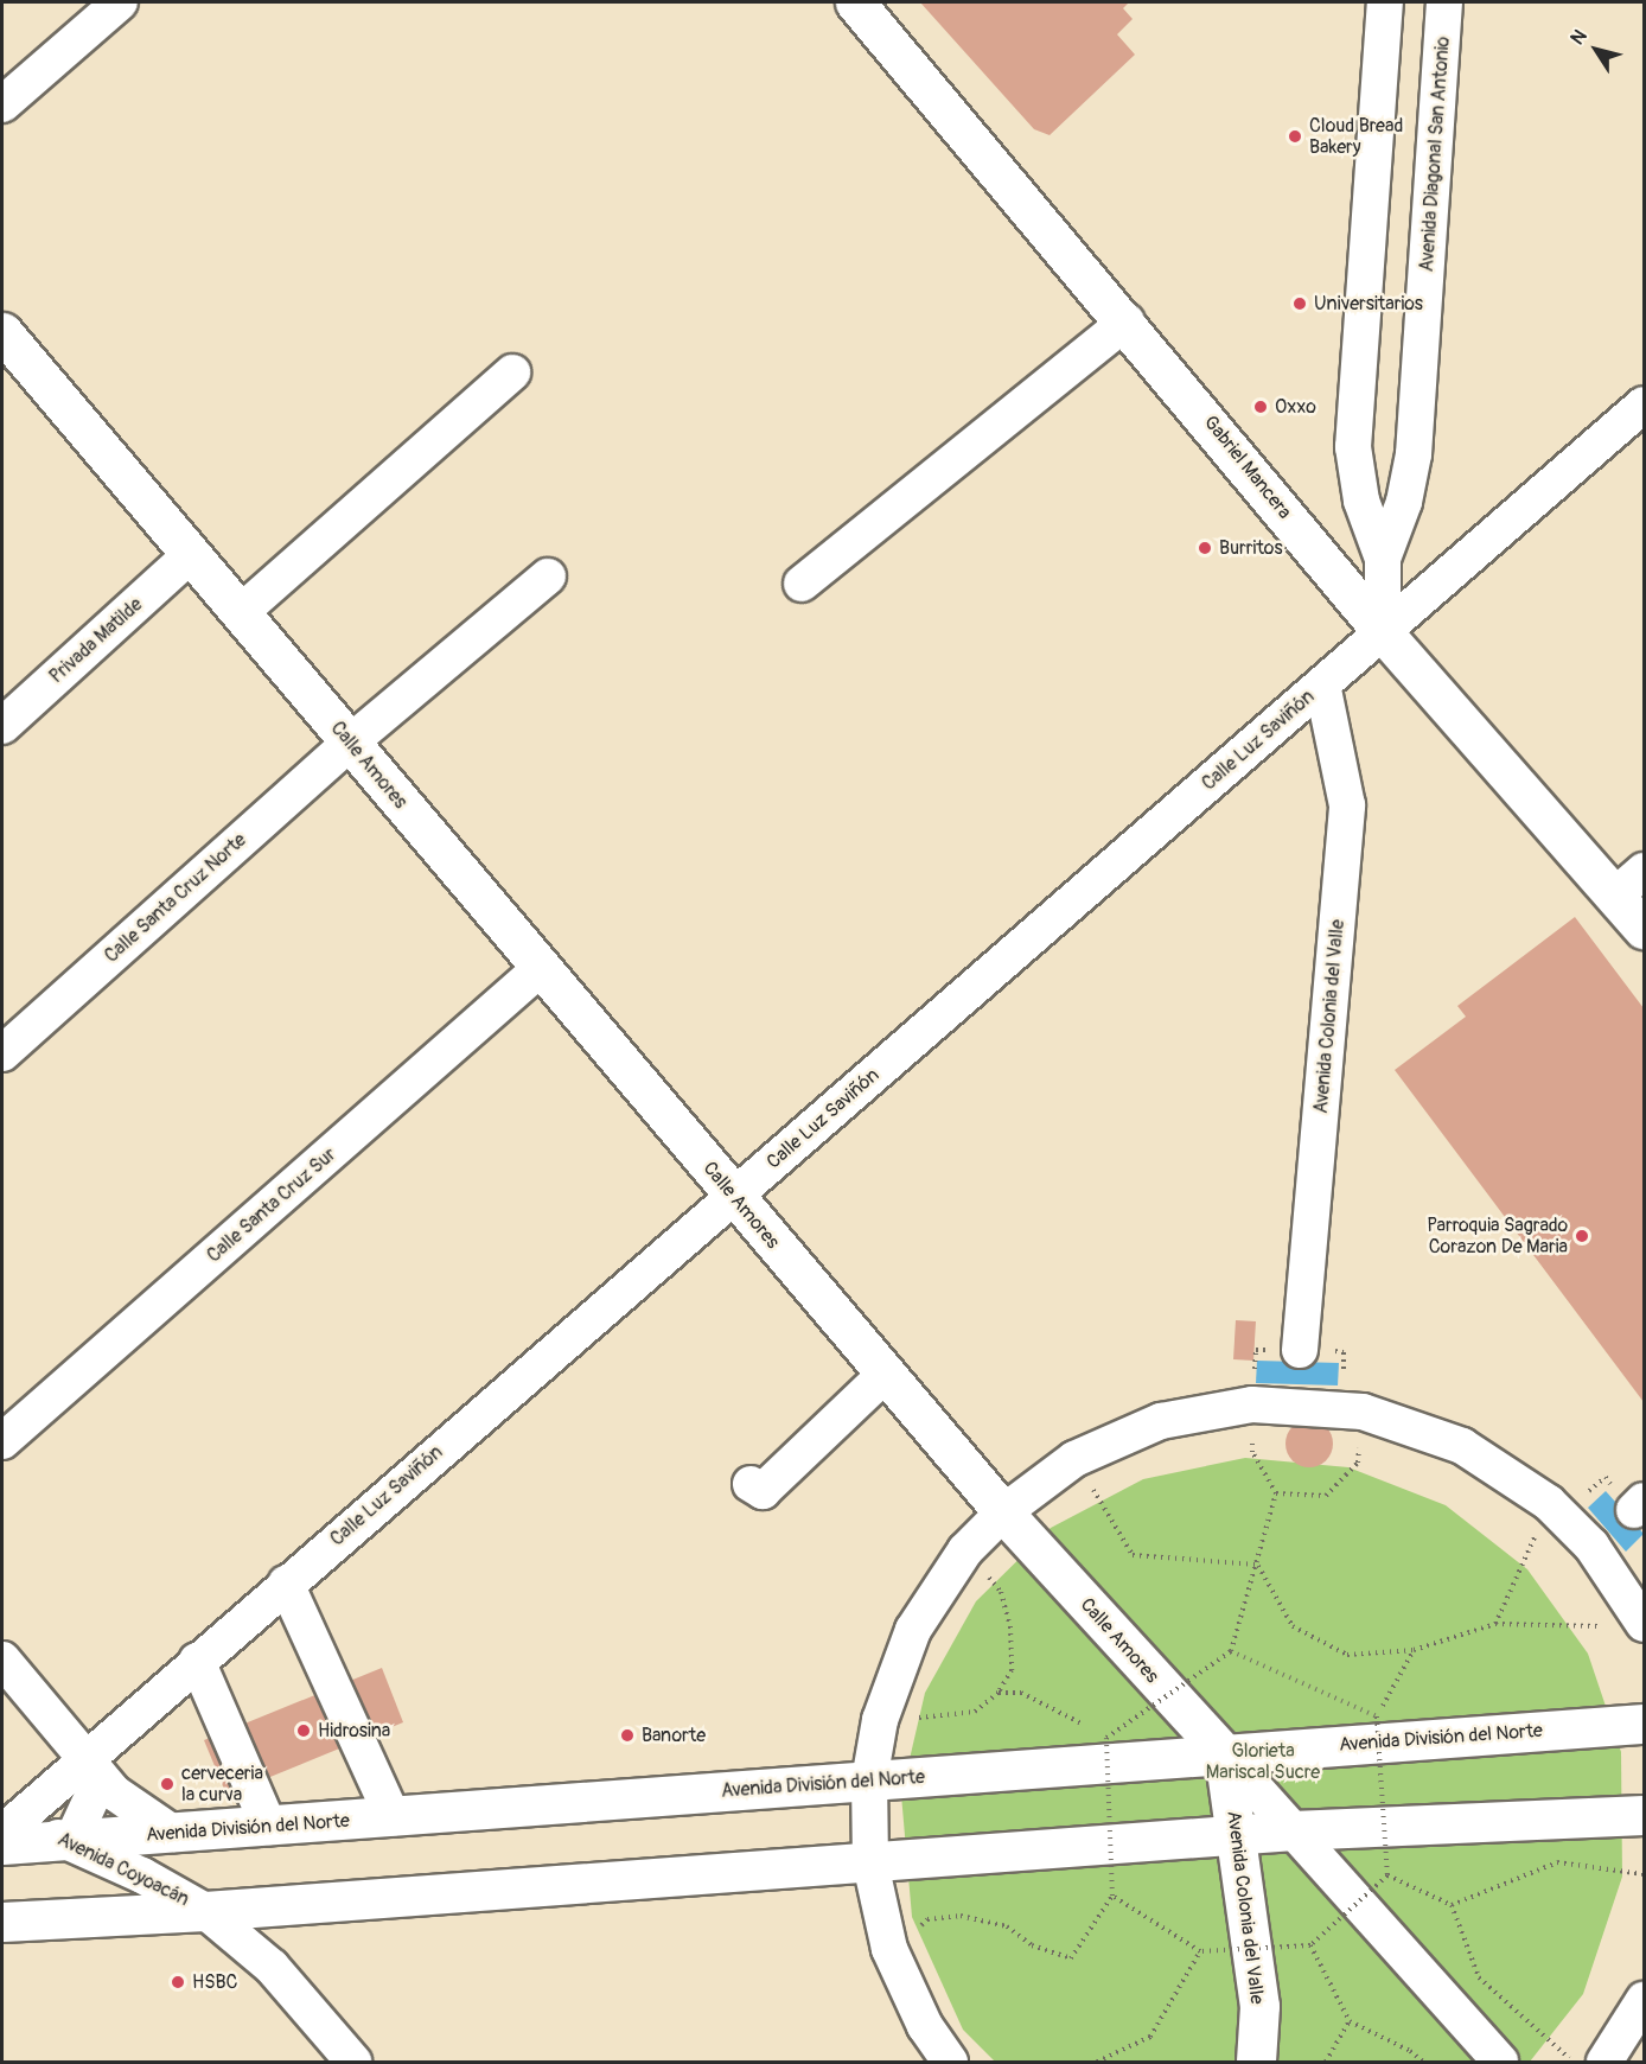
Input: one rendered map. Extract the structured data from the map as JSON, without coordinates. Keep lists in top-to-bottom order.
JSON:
{
  "streets": {
    "main road": [
      "Gabriel Mancera",
      "Calle Amores",
      "Avenida Colonia del Valle",
      "Avenida División del Norte"
    ],
    "street": [
      "Avenida Diagonal San Antonio",
      "Privada Matilde",
      "Calle Luz Saviñón",
      "Calle Santa Cruz Norte",
      "Calle Santa Cruz Sur",
      "Avenida Coyoacán"
    ]
  },
  "crossings": [
    ["Avenida Diagonal San Antonio", "Gabriel Mancera"],
    ["Avenida Diagonal San Antonio", "Calle Luz Saviñón"],
    ["Gabriel Mancera", "Calle Luz Saviñón"],
    ["Privada Matilde", "Calle Amores"],
    ["Calle Luz Saviñón", "Calle Amores"],
    ["Calle Luz Saviñón", "Avenida Colonia del Valle"],
    ["Calle Luz Saviñón", "Avenida División del Norte"],
    ["Calle Amores", "Calle Santa Cruz Norte"],
    ["Calle Amores", "Avenida Colonia del Valle"],
    ["Calle Amores", "Calle Santa Cruz Sur"],
    ["Calle Amores", "Avenida División del Norte"],
    ["Avenida Colonia del Valle", "Avenida División del Norte"],
    ["Avenida División del Norte", "Avenida Coyoacán"]
  ],
  "parks": ["Glorieta Mariscal Sucre"],
  "places": [
    "Cloud Bread Bakery",
    "Universitarios",
    "Oxxo",
    "Burritos",
    "Parroquia Sagrado Corazon De Maria",
    "Hidrosina",
    "Banorte",
    "cerveceria la curva",
    "HSBC"
  ],
  "north": "top left"
}
